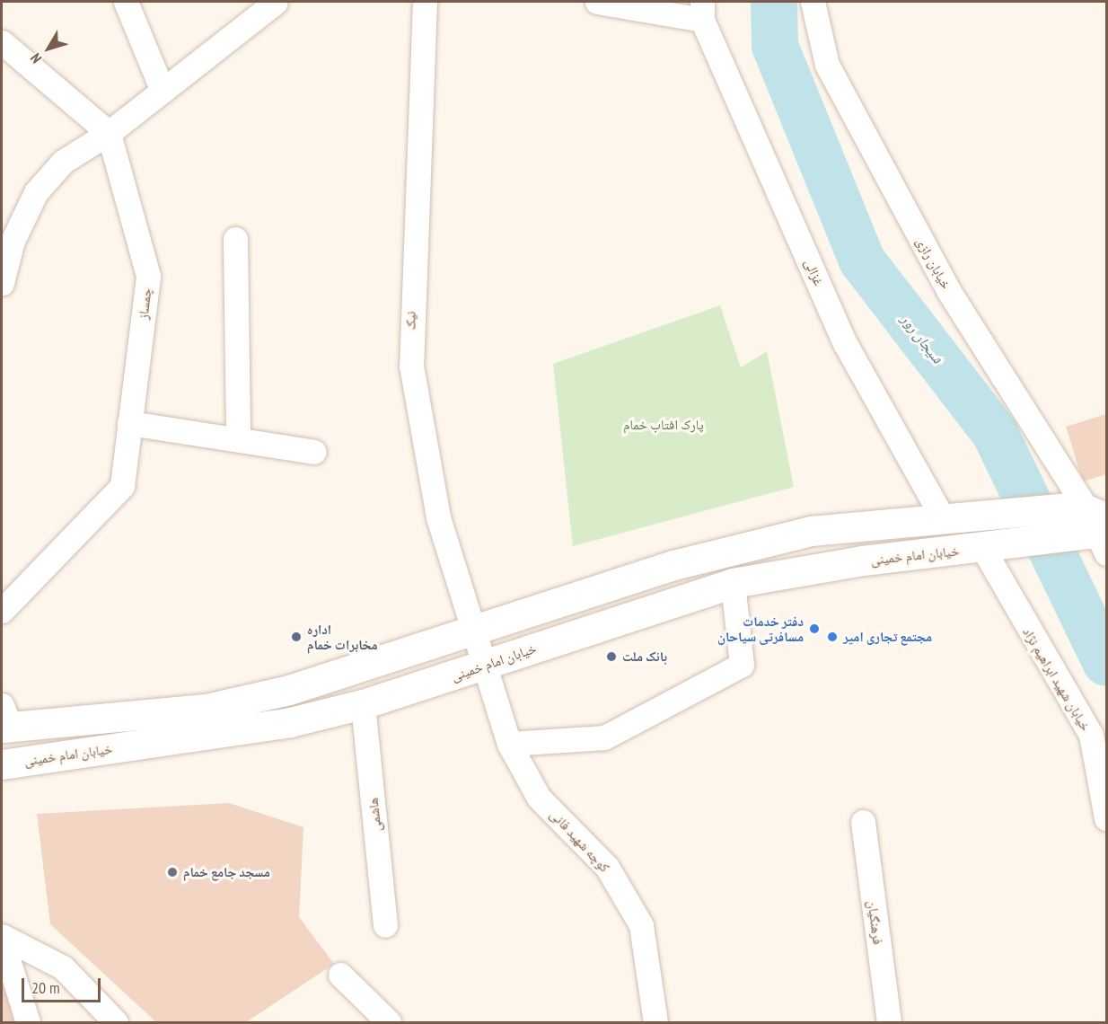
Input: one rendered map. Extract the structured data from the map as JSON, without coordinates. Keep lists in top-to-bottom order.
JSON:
{
  "streets": {
    "main road": ["خیابان امام خمینی"],
    "street": [
      "خیابان رازی",
      "غزالی",
      "چمساز",
      "نیک",
      "خیابان شهید ابراهیم نژاد",
      "هاشمی",
      "کوچه شهید فانی",
      "فرهنگیان"
    ]
  },
  "crossings": [
    ["خیابان رازی", "خیابان امام خمینی"],
    ["نیک", "خیابان امام خمینی"],
    ["نیک", "کوچه شهید فانی"],
    ["خیابان امام خمینی", "خیابان شهید ابراهیم نژاد"],
    ["خیابان امام خمینی", "هاشمی"],
    ["خیابان امام خمینی", "کوچه شهید فانی"]
  ],
  "water": ["شیجان رور"],
  "parks": ["پارک افتاب خمام"],
  "places": [
    "دفتر خدمات مسافرتی سیاحان",
    "اداره مخابرات خمام",
    "مجتمع تجاری امیر",
    "بانک ملت",
    "مسجد جامع خمام"
  ],
  "scale_bar": "20 m",
  "north": "bottom left"
}
